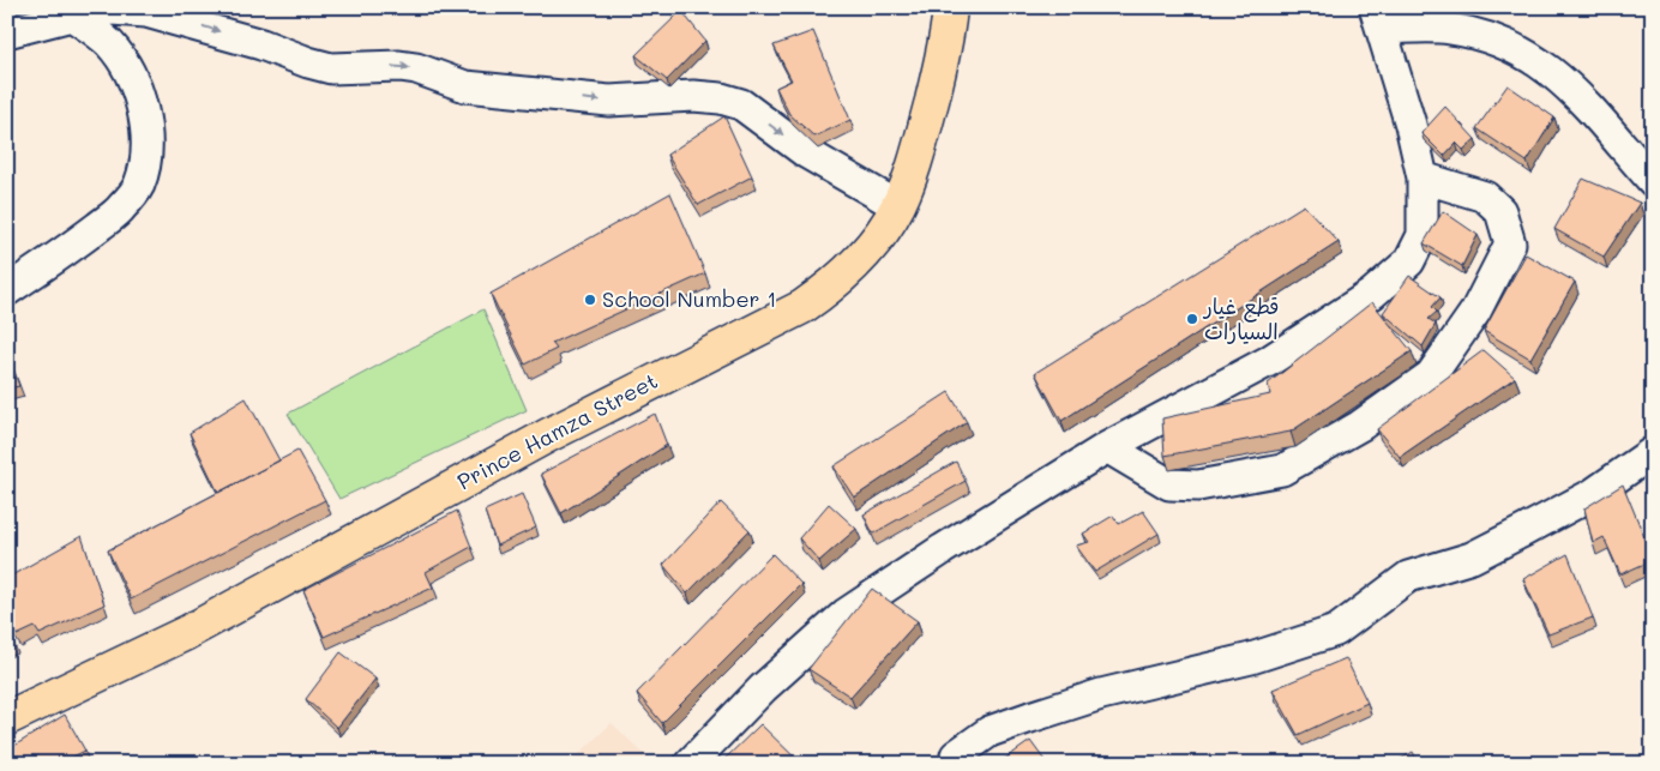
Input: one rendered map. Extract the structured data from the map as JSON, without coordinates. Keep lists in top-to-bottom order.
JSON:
{
  "streets": {
    "main road": ["Prince Hamza Street"]
  },
  "places": ["School Number 1", "قطع غيار السيارات"]
}
